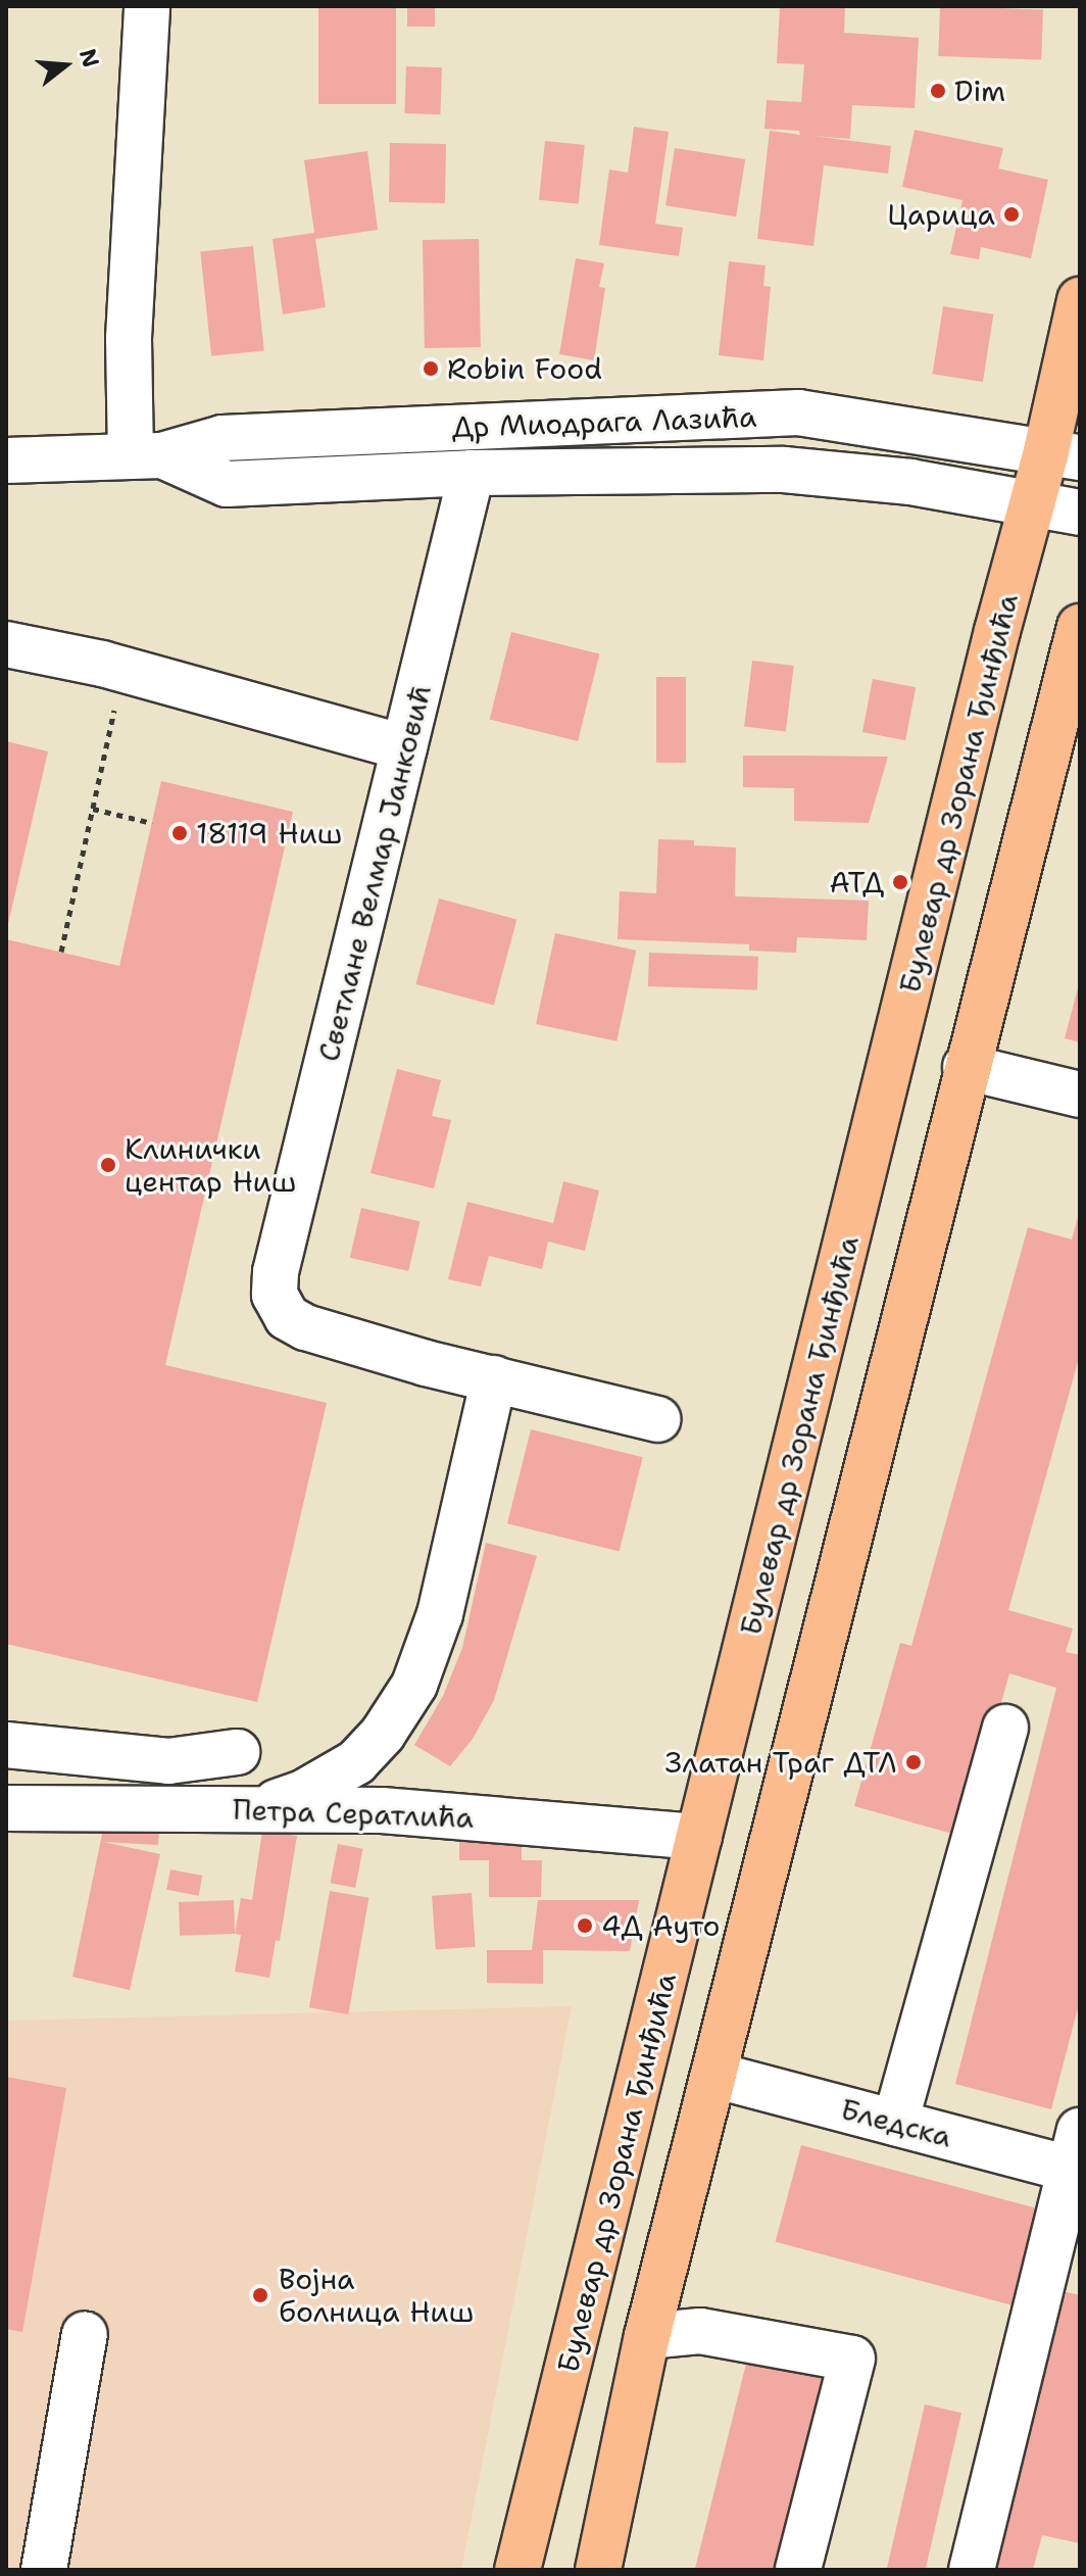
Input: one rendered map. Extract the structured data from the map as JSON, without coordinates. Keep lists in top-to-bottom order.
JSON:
{
  "streets": {
    "main road": ["Булевар др Зорана Ђинђића"],
    "street": [
      "Др Миодрага Лазића",
      "Светлане Велмар Јанковић",
      "Петра Сератлића",
      "Бледска"
    ]
  },
  "crossings": [
    ["Др Миодрага Лазића", "Булевар др Зорана Ђинђића"],
    ["Др Миодрага Лазића", "Светлане Велмар Јанковић"],
    ["Булевар др Зорана Ђинђића", "Петра Сератлића"]
  ],
  "places": [
    "Dim",
    "Царица",
    "Robin Food",
    "18119 Ниш",
    "АТД",
    "Клинички центар Ниш",
    "Златан Траг ДТЛ",
    "4Д Ауто",
    "Војна болница Ниш"
  ],
  "north": "right"
}
